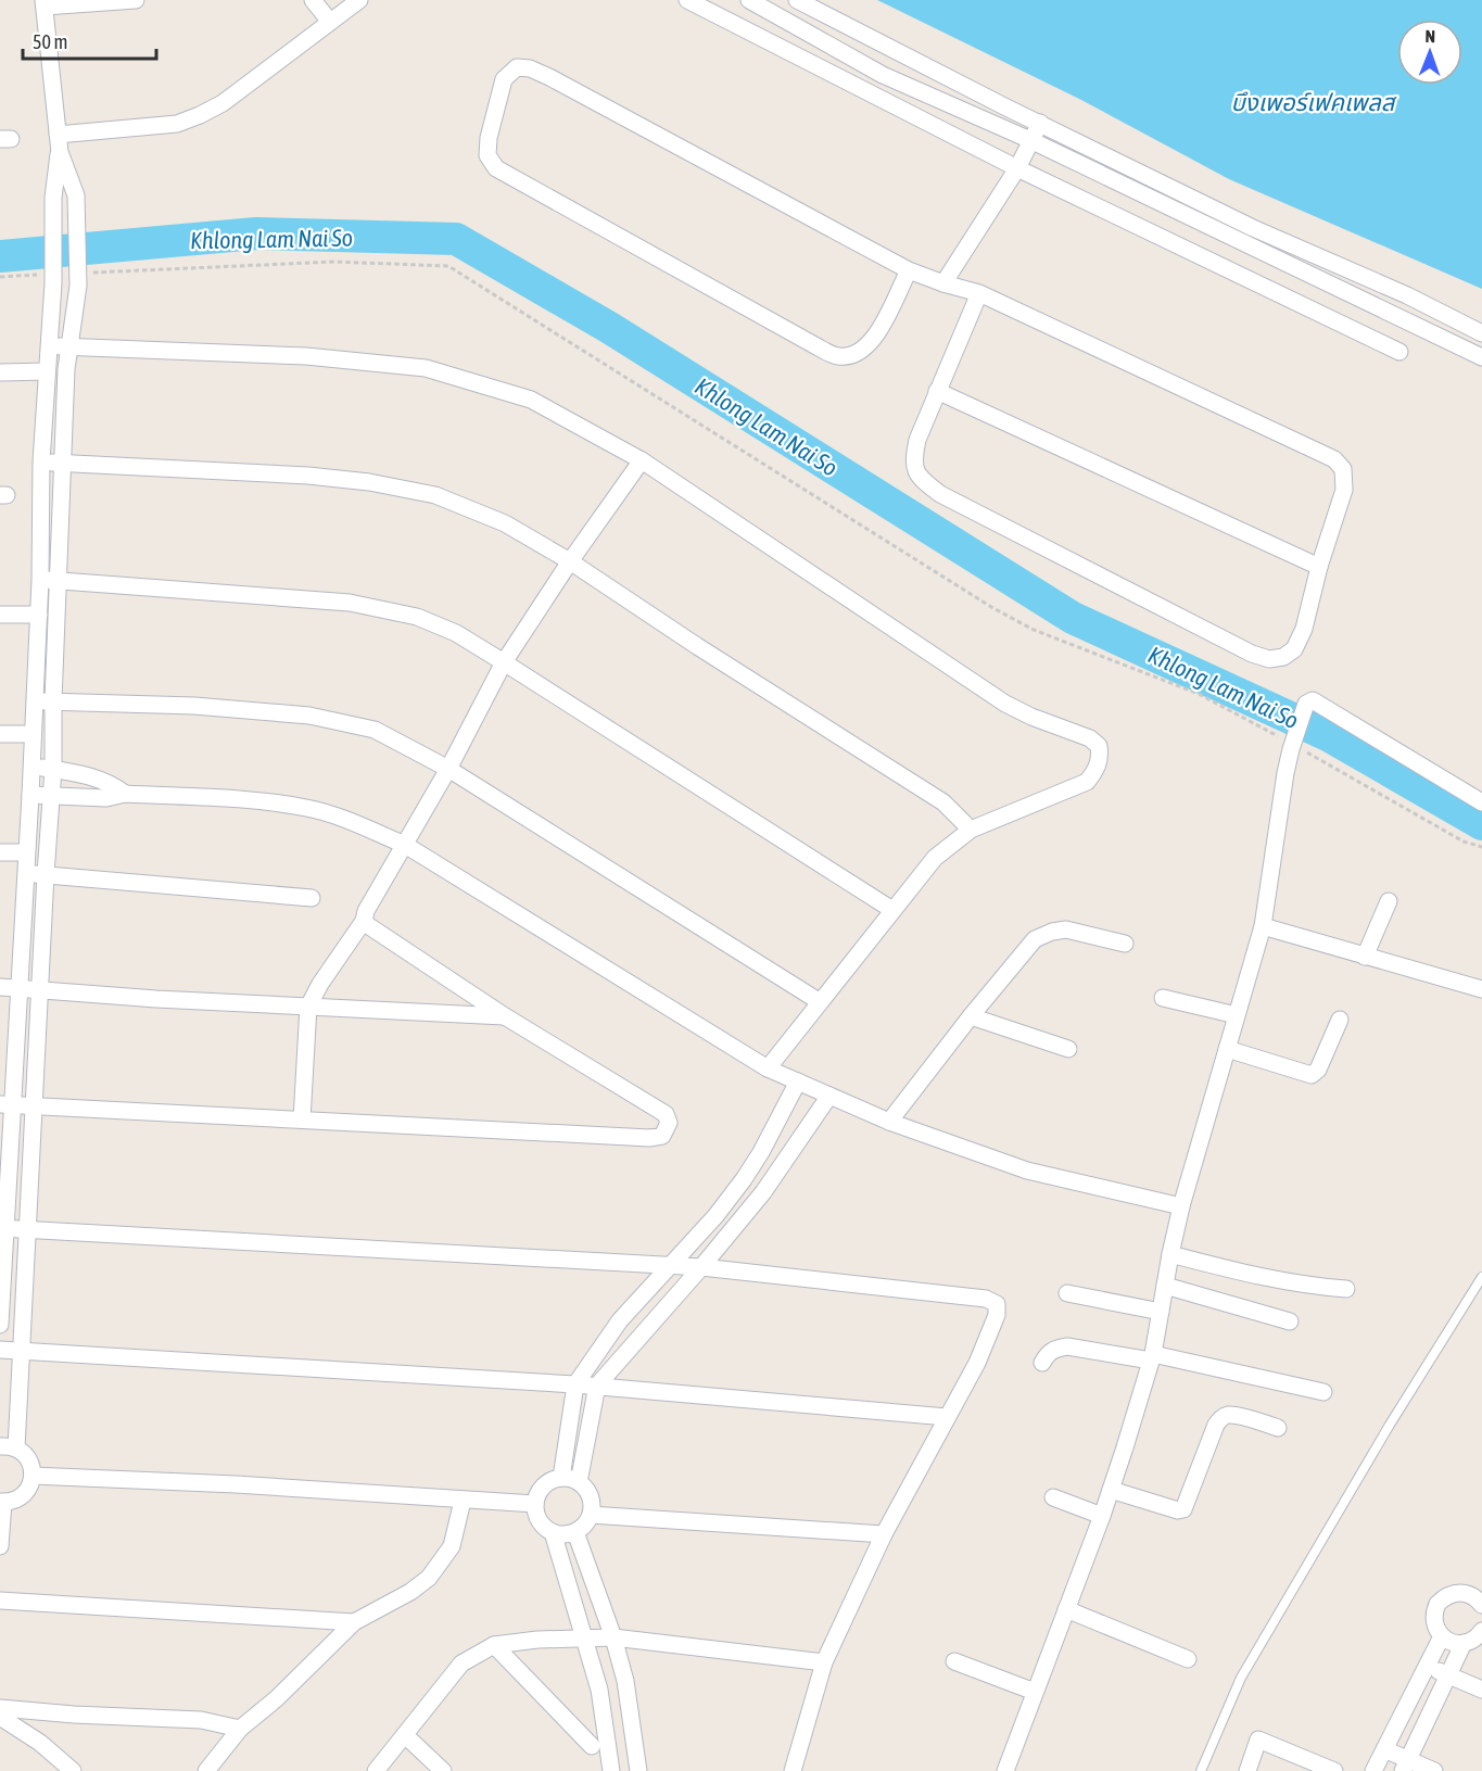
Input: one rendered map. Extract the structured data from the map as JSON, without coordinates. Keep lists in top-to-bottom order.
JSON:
{
  "water": ["บึงเพอร์เฟคเพลส", "Khlong Lam Nai So"],
  "scale_bar": "50 m",
  "north": "top"
}
